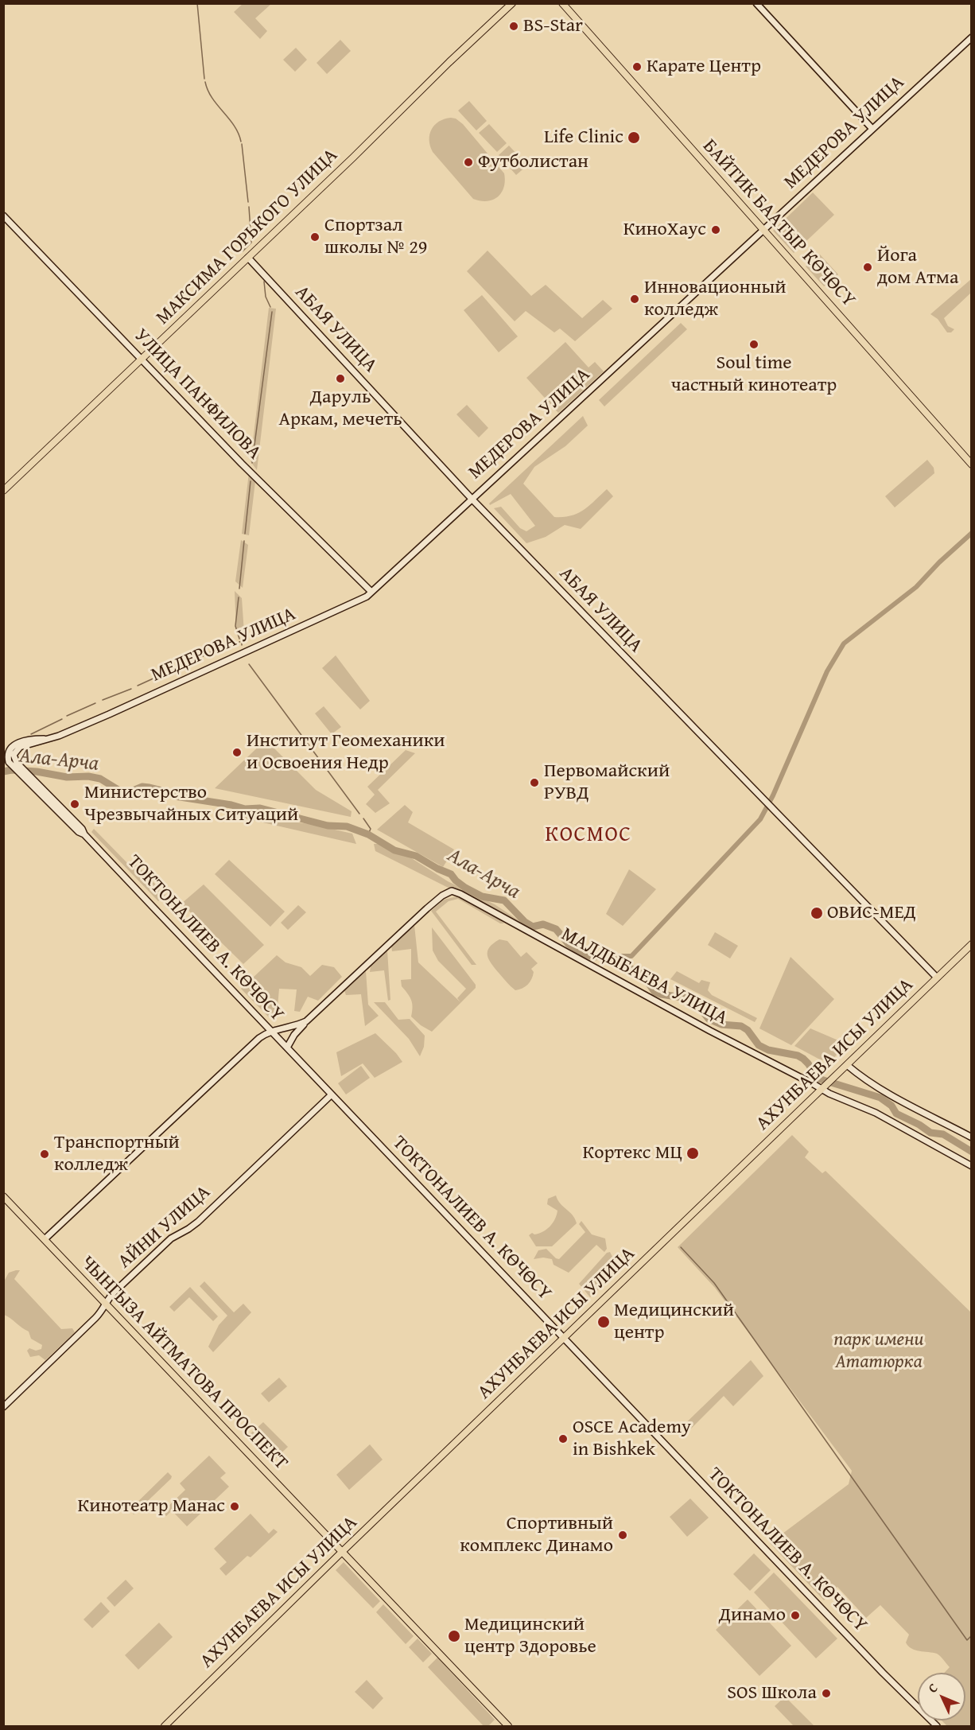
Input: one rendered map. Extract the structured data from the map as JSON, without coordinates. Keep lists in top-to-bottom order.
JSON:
{
  "streets": {
    "main road": [
      "БАЙТИК БААТЫР КӨЧӨСҮ",
      "МАКСИМА ГОРЬКОГО УЛИЦА",
      "АХУНБАЕВА ИСЫ УЛИЦА",
      "ЧЫНГЫЗА АЙТМАТОВА ПРОСПЕКТ"
    ],
    "street": [
      "МЕДЕРОВА УЛИЦА",
      "АБАЯ УЛИЦА",
      "УЛИЦА ПАНФИЛОВА",
      "ТОКТОНАЛИЕВ А. КӨЧӨСҮ",
      "МАЛДЫБАЕВА УЛИЦА",
      "АЙНИ УЛИЦА"
    ]
  },
  "crossings": [
    ["МЕДЕРОВА УЛИЦА", "БАЙТИК БААТЫР КӨЧӨСҮ"],
    ["МЕДЕРОВА УЛИЦА", "АБАЯ УЛИЦА"],
    ["МЕДЕРОВА УЛИЦА", "УЛИЦА ПАНФИЛОВА"],
    ["МЕДЕРОВА УЛИЦА", "ТОКТОНАЛИЕВ А. КӨЧӨСҮ"],
    ["МАКСИМА ГОРЬКОГО УЛИЦА", "АБАЯ УЛИЦА"],
    ["МАКСИМА ГОРЬКОГО УЛИЦА", "УЛИЦА ПАНФИЛОВА"],
    ["АБАЯ УЛИЦА", "АХУНБАЕВА ИСЫ УЛИЦА"],
    ["ТОКТОНАЛИЕВ А. КӨЧӨСҮ", "АХУНБАЕВА ИСЫ УЛИЦА"],
    ["ТОКТОНАЛИЕВ А. КӨЧӨСҮ", "АЙНИ УЛИЦА"],
    ["МАЛДЫБАЕВА УЛИЦА", "АХУНБАЕВА ИСЫ УЛИЦА"],
    ["АХУНБАЕВА ИСЫ УЛИЦА", "ЧЫНГЫЗА АЙТМАТОВА ПРОСПЕКТ"],
    ["АЙНИ УЛИЦА", "ЧЫНГЫЗА АЙТМАТОВА ПРОСПЕКТ"]
  ],
  "districts": ["КОСМОС"],
  "water": ["Ала-Арча"],
  "parks": ["парк имени Ататюрка"],
  "places": [
    "BS-Star",
    "Карате Центр",
    "Life Clinic",
    "Футболистан",
    "КиноХаус",
    "Спортзал школы № 29",
    "Йога дом Атма",
    "Инновационный колледж",
    "Soul time частный кинотеатр",
    "Даруль Аркам, мечеть",
    "Институт Геомеханики и Освоения Недр",
    "Первомайский РУВД",
    "Министерство Чрезвычайных Ситуаций",
    "ОВИС-МЕД",
    "Кортекс МЦ",
    "Транспортный колледж",
    "Медицинский центр",
    "OSCE Academy in Bishkek",
    "Кинотеатр Манас",
    "Спортивный комплекс Динамо",
    "Динамо",
    "Медицинский центр Здоровье",
    "SOS Школа"
  ],
  "north": "top left"
}
